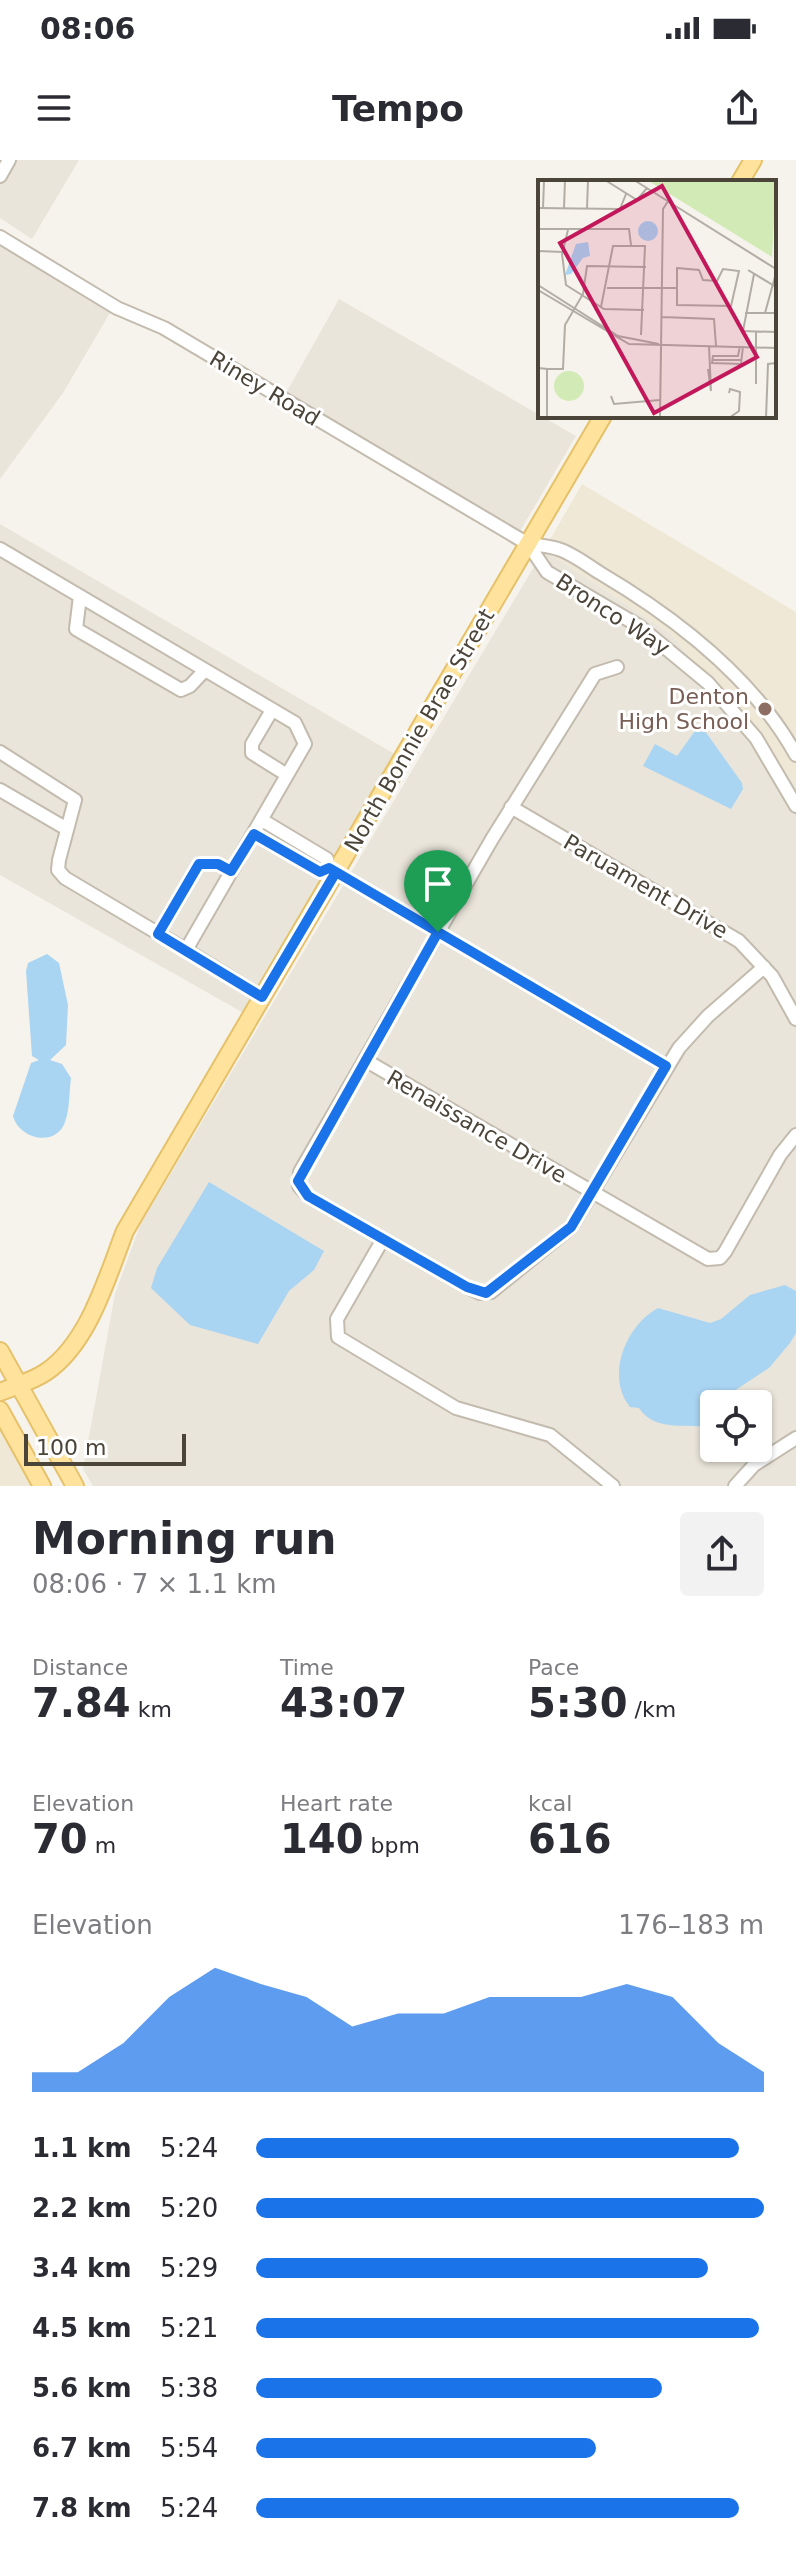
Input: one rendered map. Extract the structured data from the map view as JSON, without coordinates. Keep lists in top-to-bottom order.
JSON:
{
  "streets": {
    "main road": ["North Bonnie Brae Street"],
    "street": [
      "Riney Road",
      "Bronco Way",
      "Paruament Drive",
      "Renaissance Drive"
    ]
  },
  "crossings": [
    ["Riney Road", "Bronco Way"],
    ["Riney Road", "North Bonnie Brae Street"],
    ["Bronco Way", "North Bonnie Brae Street"]
  ],
  "places": ["Denton High School"],
  "scale_bar": "100 m",
  "page": {
    "status": "08:06",
    "header": "Tempo",
    "scale": "100 m",
    "heading": ["Morning run", "08:06 · 7 × 1.1 km"],
    "stats": [
      ["Distance", "7.84 km"],
      ["Time", "43:07"],
      ["Pace", "5:30 /km"],
      ["Elevation", "70 m"],
      ["Heart rate", "140 bpm"],
      ["kcal", "616"]
    ],
    "chart": ["Elevation", "176–183 m"],
    "list": [
      {
        "name": "1.1 km",
        "note": "5:24"
      },
      {
        "name": "2.2 km",
        "note": "5:20"
      },
      {
        "name": "3.4 km",
        "note": "5:29"
      },
      {
        "name": "4.5 km",
        "note": "5:21"
      },
      {
        "name": "5.6 km",
        "note": "5:38"
      },
      {
        "name": "6.7 km",
        "note": "5:54"
      },
      {
        "name": "7.8 km",
        "note": "5:24"
      }
    ]
  }
}
